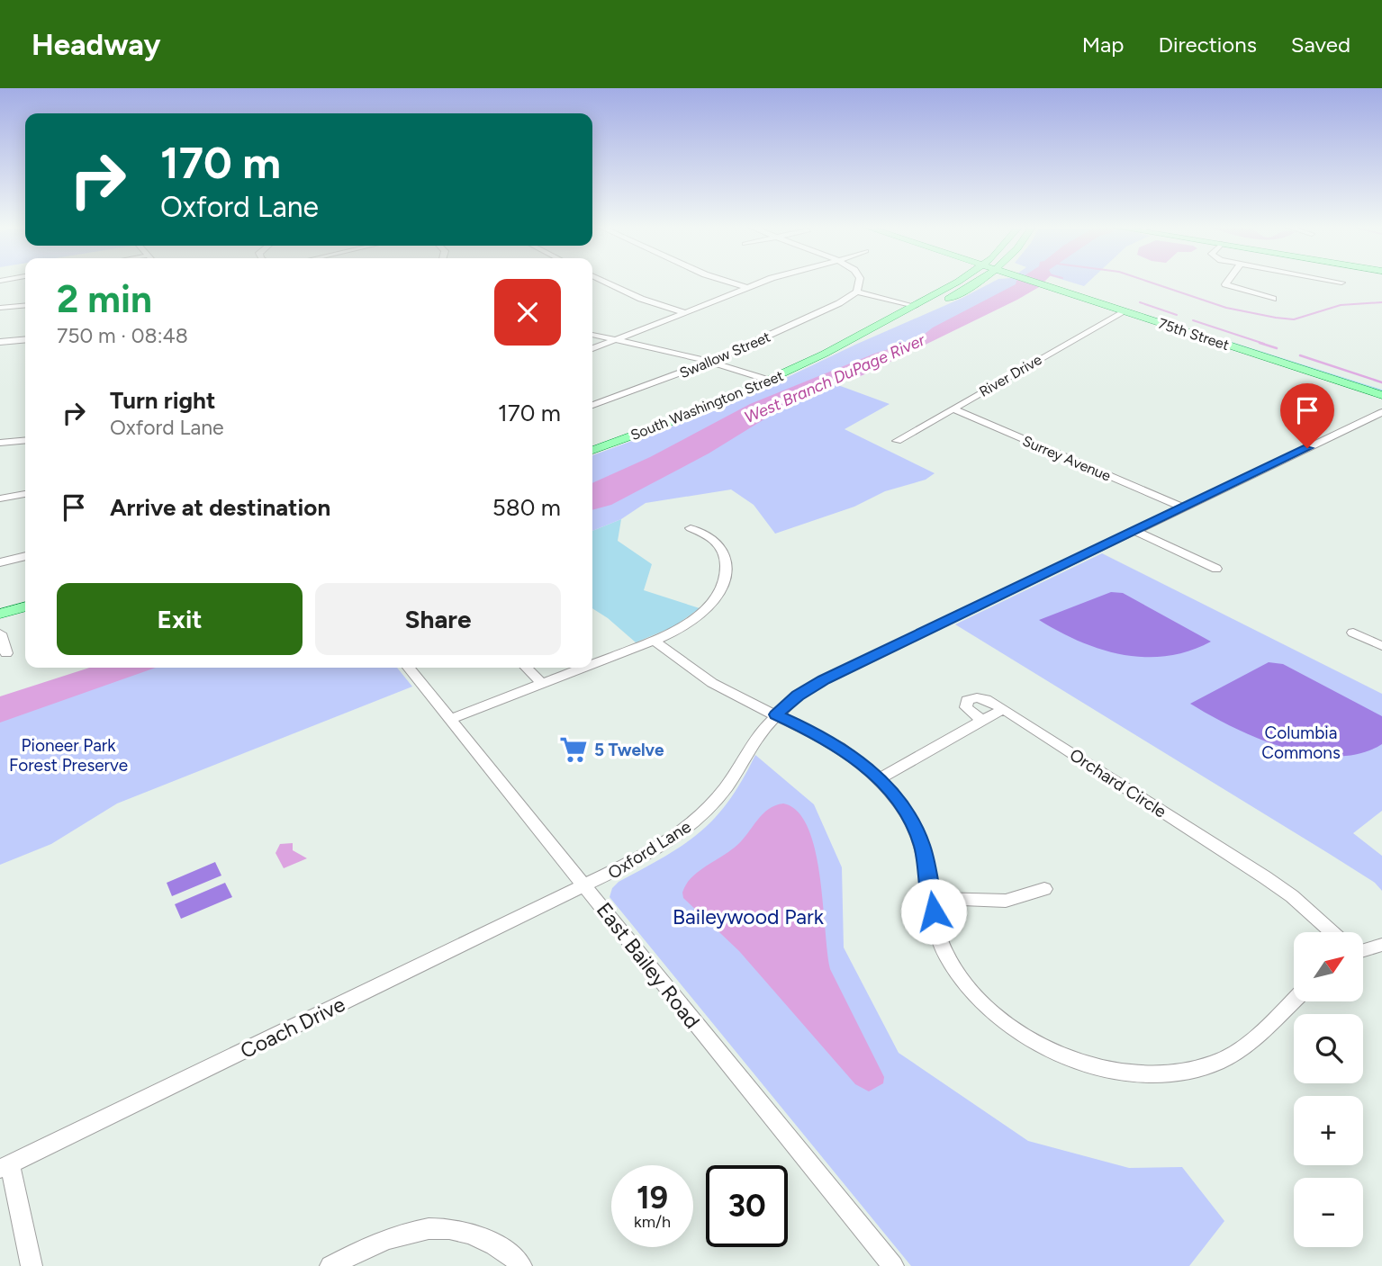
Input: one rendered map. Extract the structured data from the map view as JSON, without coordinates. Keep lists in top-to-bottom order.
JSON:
{
  "streets": {
    "main road": ["75th Street", "South Washington Street"],
    "street": [
      "Swallow Street",
      "River Drive",
      "Surrey Avenue",
      "Orchard Circle",
      "Oxford Lane",
      "East Bailey Road",
      "Coach Drive"
    ]
  },
  "crossings": [
    ["75th Street", "River Drive"],
    ["River Drive", "Surrey Avenue"],
    ["Surrey Avenue", "Oxford Lane"],
    ["Oxford Lane", "East Bailey Road"],
    ["Oxford Lane", "Coach Drive"],
    ["East Bailey Road", "Coach Drive"]
  ],
  "water": ["West Branch DuPage River"],
  "parks": ["Columbia Commons", "Pioneer Park Forest Preserve", "Baileywood Park"],
  "places": {
    "supermarket": ["5 Twelve"]
  },
  "north": "top right",
  "page": {
    "header": "Headway",
    "nav": ["Map", "Directions", "Saved"],
    "turn": ["170 m", "Oxford Lane"],
    "heading": ["2 min", "750 m · 08:48"],
    "list": [
      {
        "name": "Turn right",
        "note": "Oxford Lane",
        "value": "170 m"
      },
      {
        "name": "Arrive at destination",
        "value": "580 m"
      }
    ],
    "buttons": ["Exit", "Share"],
    "map_buttons": ["+", "−"],
    "speed": "19 km/h",
    "limit": "30"
  }
}
